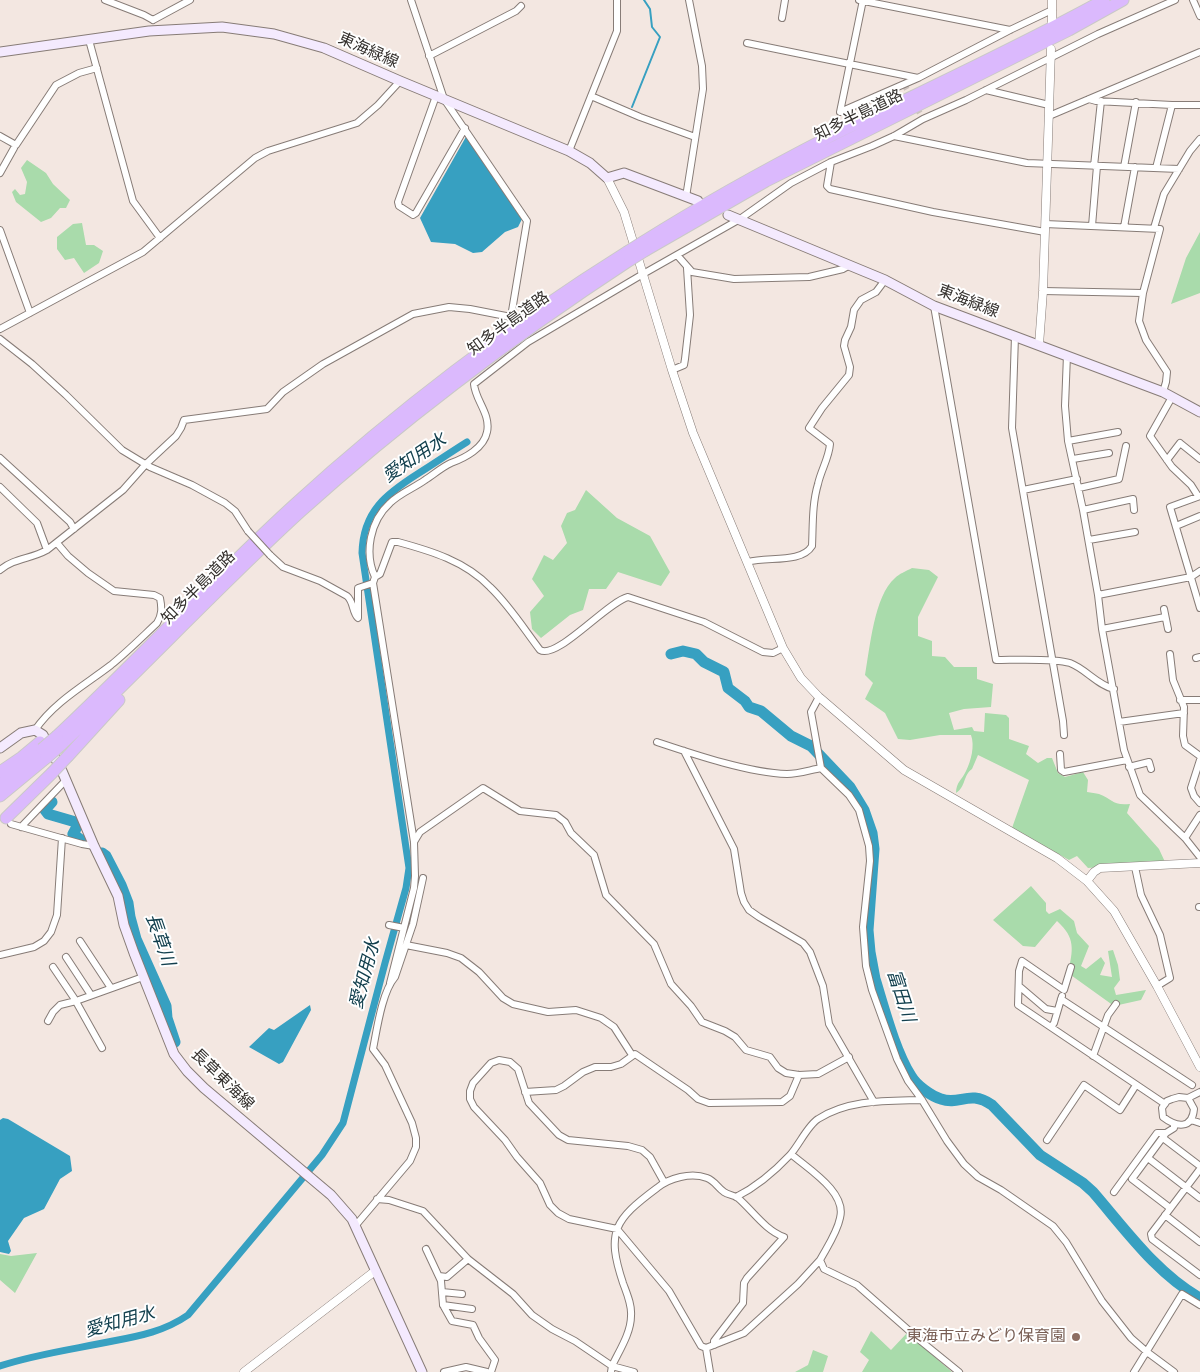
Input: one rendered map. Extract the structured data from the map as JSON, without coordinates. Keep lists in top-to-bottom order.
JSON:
{
  "streets": {
    "highway": ["知多半島道路"],
    "main road": ["東海緑線", "長草東海線"]
  },
  "water": ["愛知用水", "長草川", "富田川"],
  "places": ["東海市立みどり保育園"]
}
